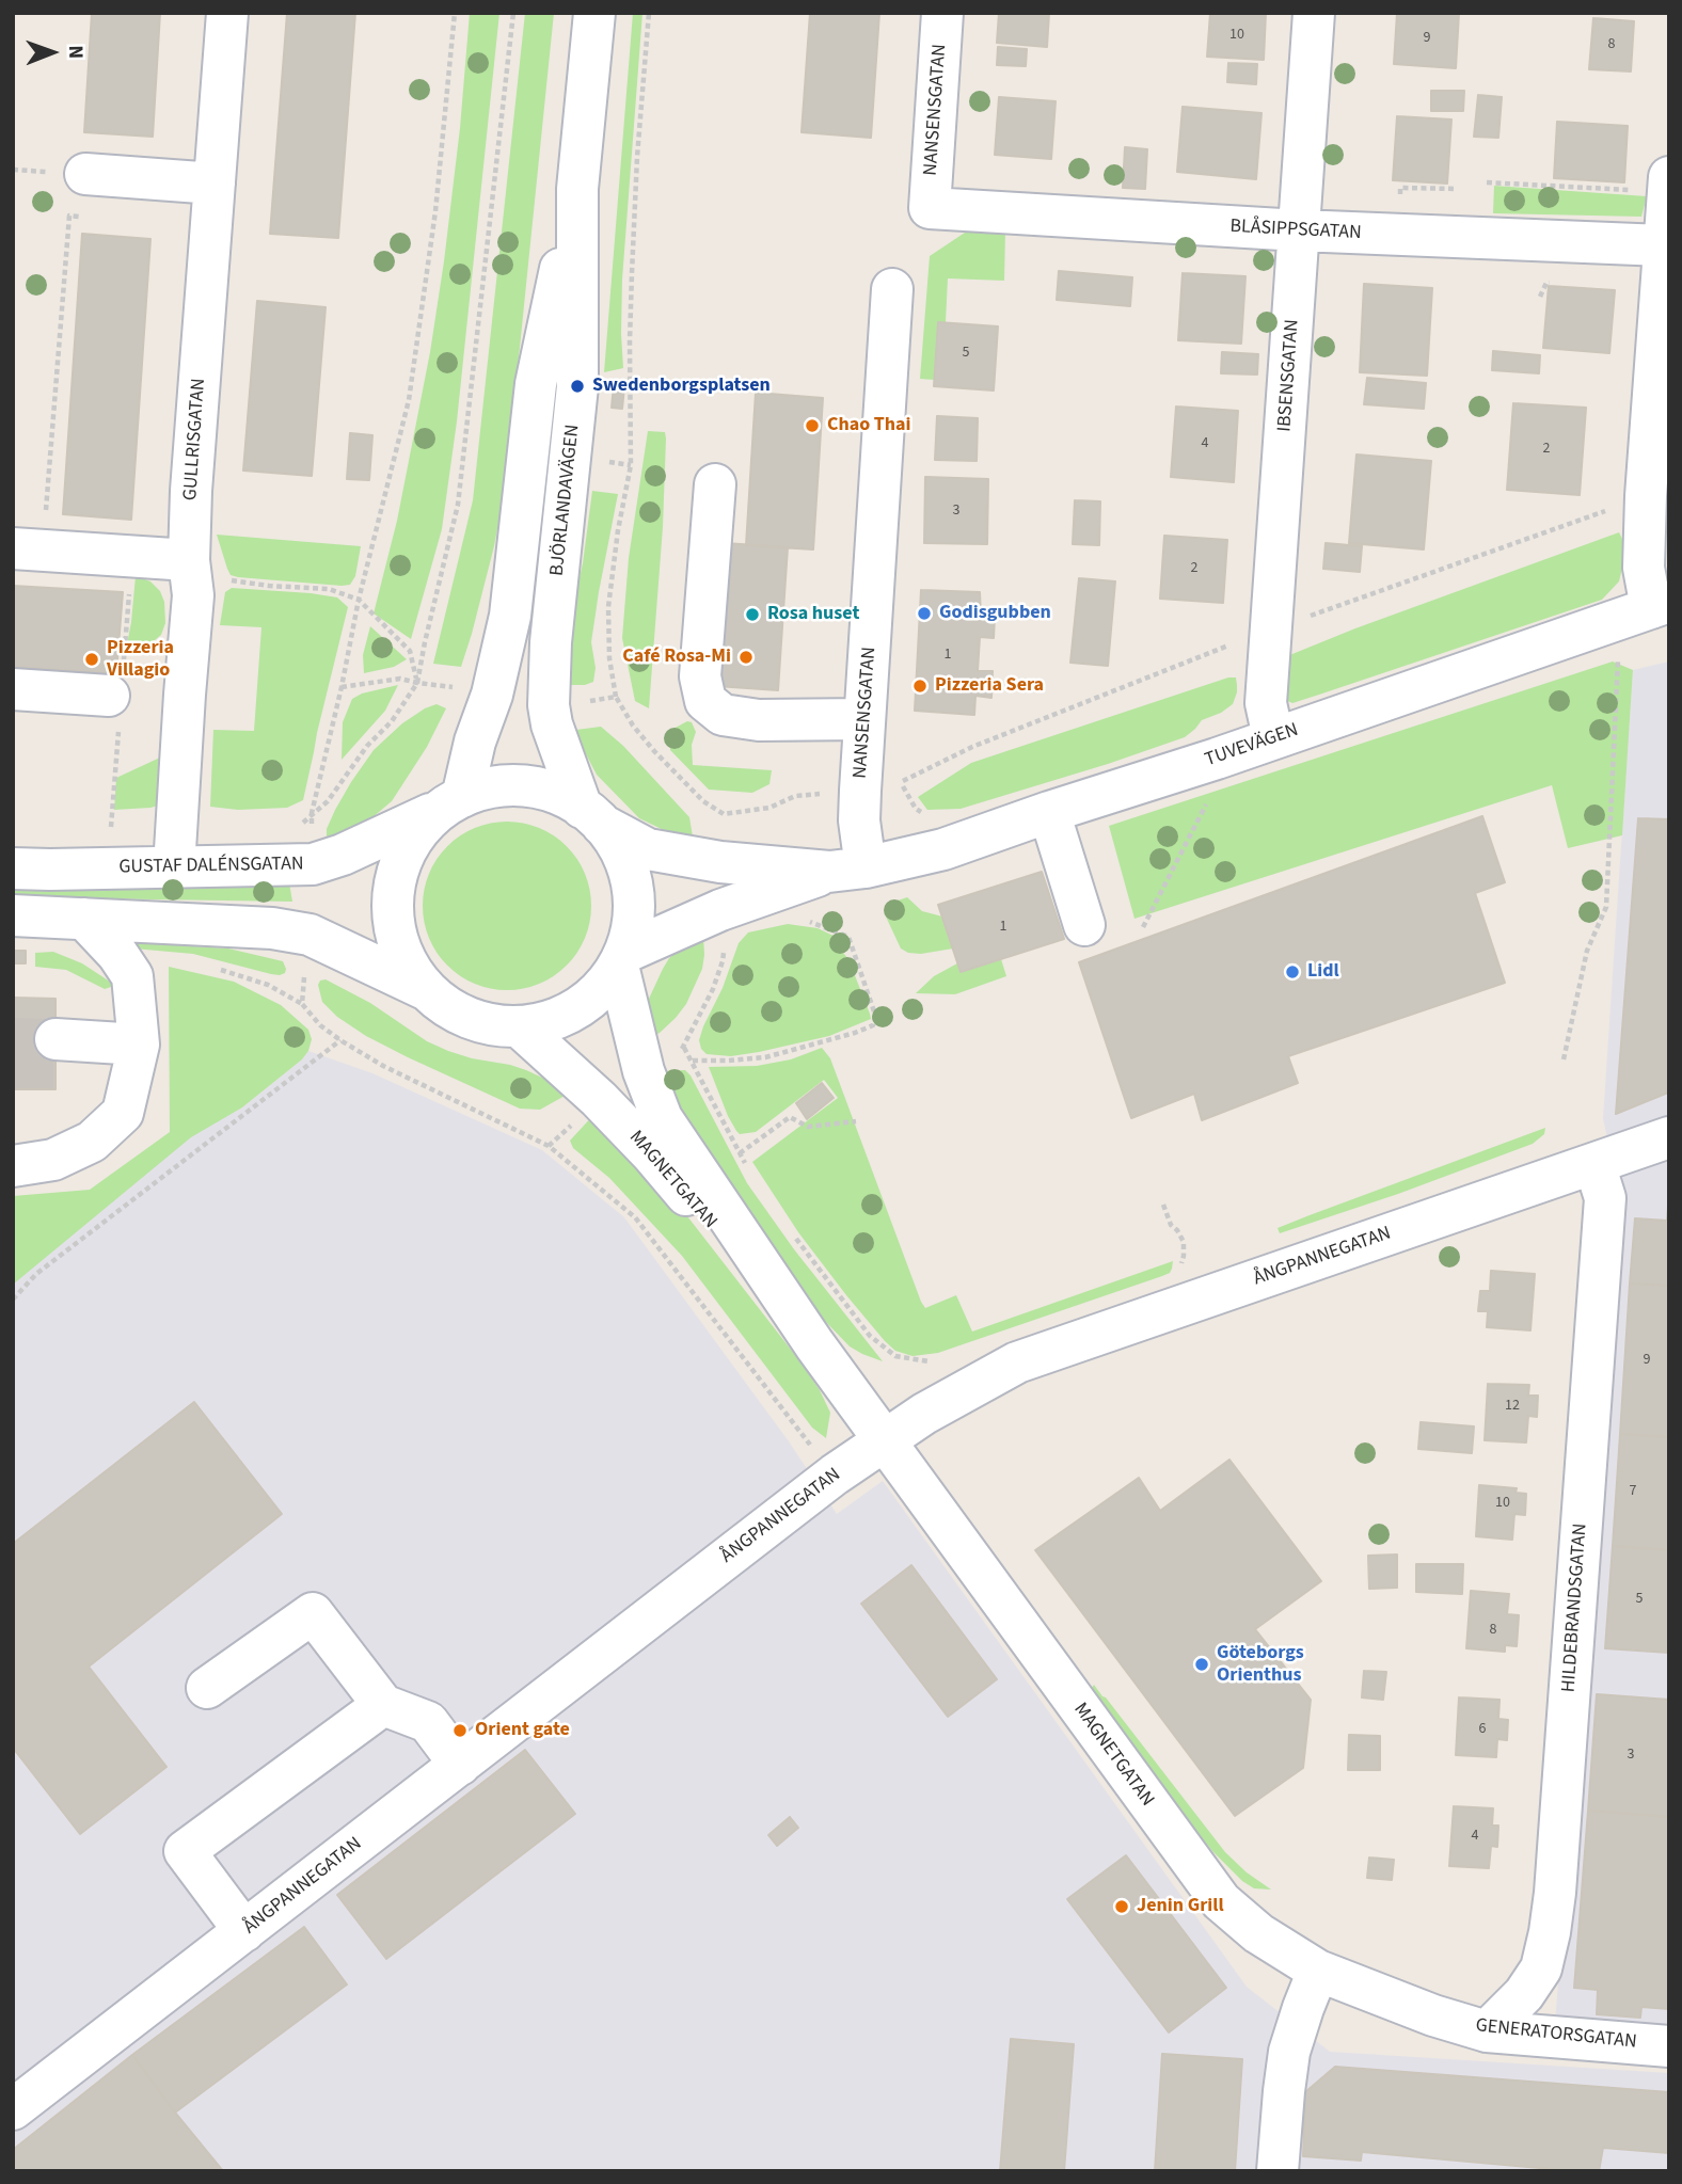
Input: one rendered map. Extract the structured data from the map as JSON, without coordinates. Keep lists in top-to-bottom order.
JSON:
{
  "streets": {
    "street": [
      "NANSENSGATAN",
      "BLÅSIPPSGATAN",
      "IBSENSGATAN",
      "GULLRISGATAN",
      "BJÖRLANDAVÄGEN",
      "TUVEVÄGEN",
      "GUSTAF DALÉNSGATAN",
      "MAGNETGATAN",
      "ÅNGPANNEGATAN",
      "HILDEBRANDSGATAN",
      "GENERATORSGATAN"
    ]
  },
  "crossings": [
    ["NANSENSGATAN", "BLÅSIPPSGATAN"],
    ["NANSENSGATAN", "TUVEVÄGEN"],
    ["BLÅSIPPSGATAN", "IBSENSGATAN"],
    ["IBSENSGATAN", "TUVEVÄGEN"],
    ["GULLRISGATAN", "GUSTAF DALÉNSGATAN"],
    ["BJÖRLANDAVÄGEN", "TUVEVÄGEN"],
    ["BJÖRLANDAVÄGEN", "GUSTAF DALÉNSGATAN"],
    ["BJÖRLANDAVÄGEN", "MAGNETGATAN"],
    ["TUVEVÄGEN", "GUSTAF DALÉNSGATAN"],
    ["TUVEVÄGEN", "MAGNETGATAN"],
    ["GUSTAF DALÉNSGATAN", "MAGNETGATAN"],
    ["MAGNETGATAN", "ÅNGPANNEGATAN"],
    ["MAGNETGATAN", "GENERATORSGATAN"],
    ["ÅNGPANNEGATAN", "HILDEBRANDSGATAN"],
    ["HILDEBRANDSGATAN", "GENERATORSGATAN"]
  ],
  "places": [
    "Swedenborgsplatsen",
    "Chao Thai",
    "Godisgubben",
    "Rosa huset",
    "Café Rosa-Mi",
    "Pizzeria Villagio",
    "Pizzeria Sera",
    "Lidl",
    "Göteborgs Orienthus",
    "Orient gate",
    "Jenin Grill"
  ],
  "house_numbers": [
    "10",
    "9",
    "8",
    "5",
    "4",
    "2",
    "3",
    "2",
    "1",
    "1",
    "9",
    "12",
    "7",
    "10",
    "5",
    "8",
    "6",
    "3",
    "4"
  ],
  "north": "right"
}
